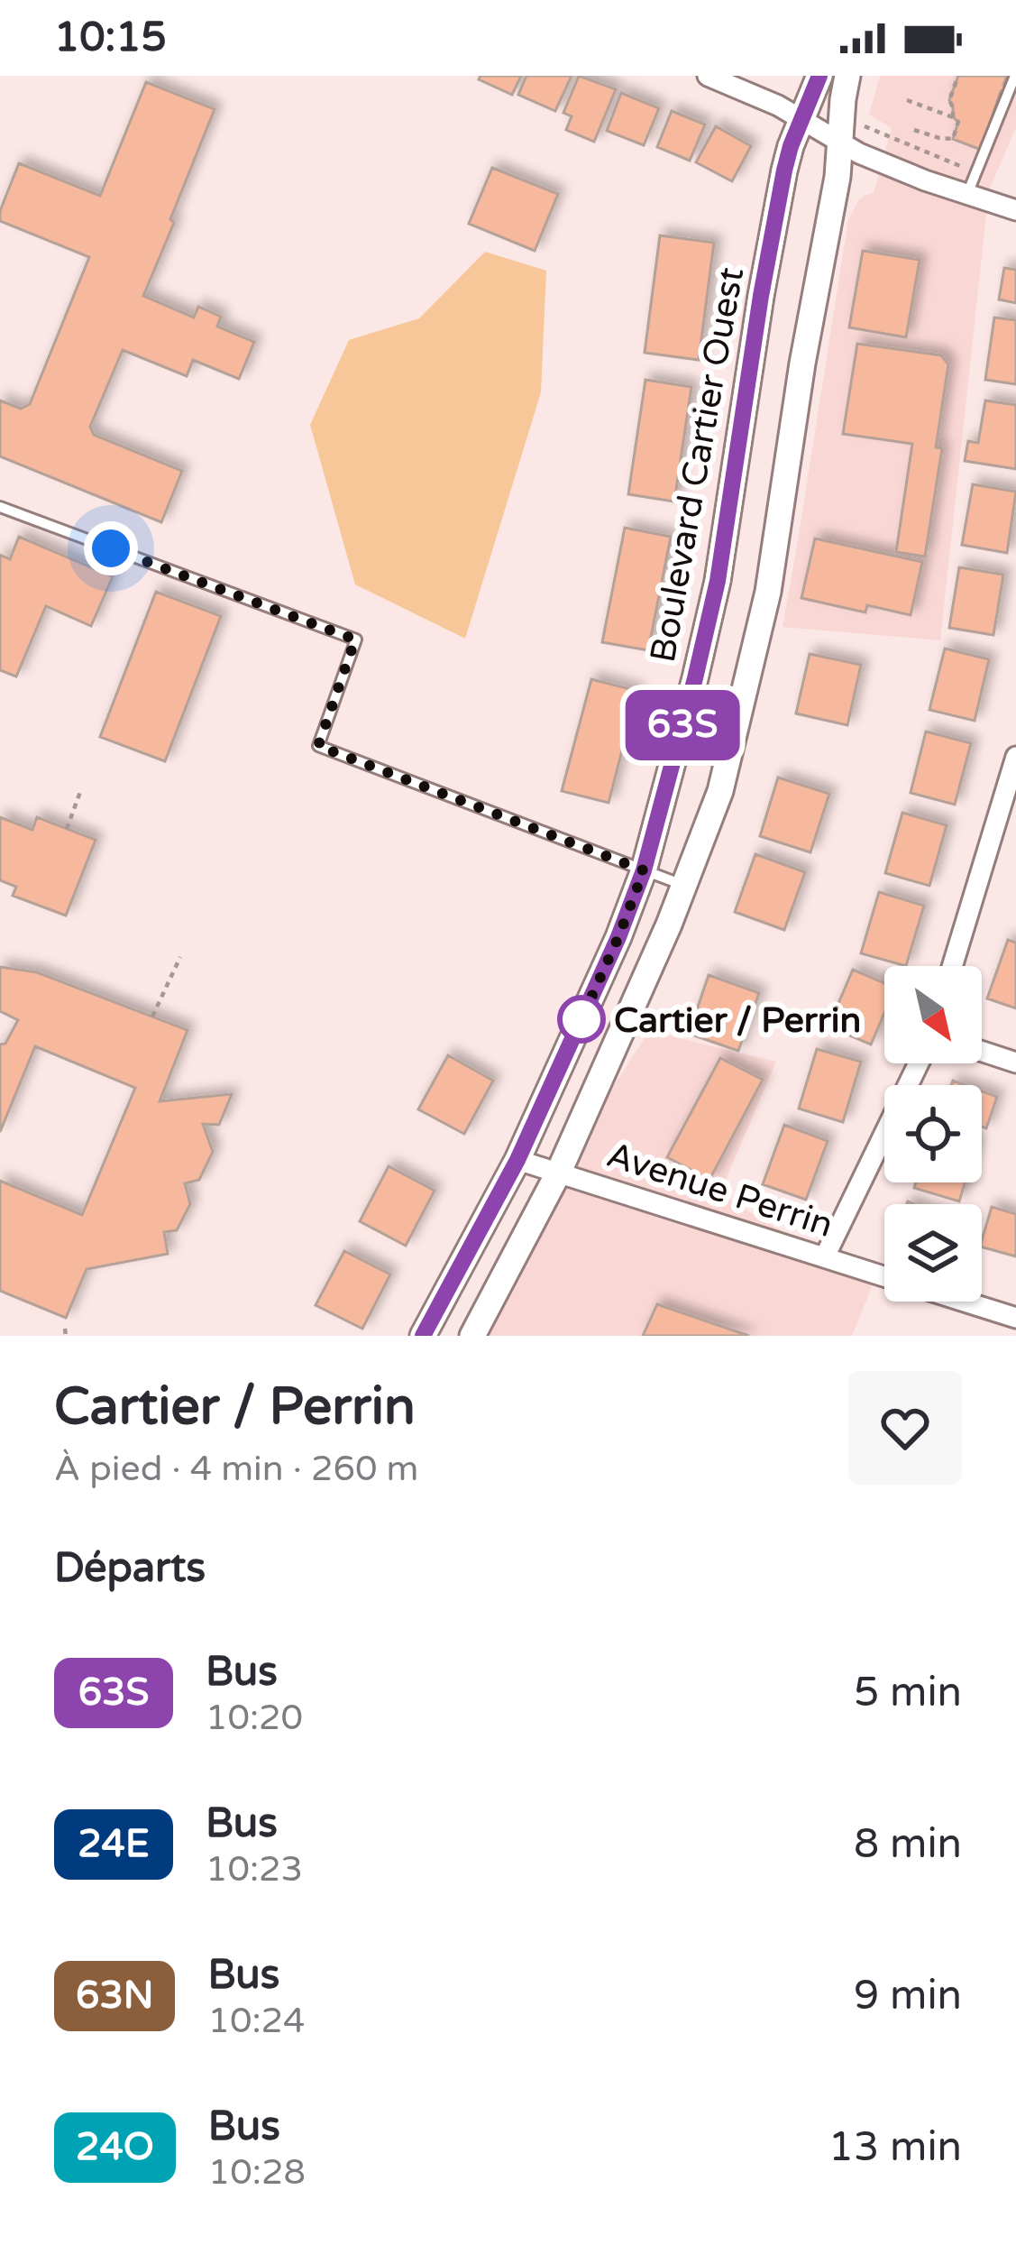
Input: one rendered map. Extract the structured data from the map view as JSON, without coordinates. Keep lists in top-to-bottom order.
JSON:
{
  "streets": {
    "street": ["Boulevard Cartier Ouest", "Avenue Perrin"]
  },
  "crossings": [
    ["Boulevard Cartier Ouest", "Avenue Perrin"]
  ],
  "places": ["Cartier / Perrin"],
  "lines": ["bus line 63S"],
  "north": "bottom right",
  "page": {
    "status": "10:15",
    "on_map": "63S",
    "heading": [
      ["Cartier / Perrin", "À pied · 4 min · 260 m"],
      "Départs"
    ],
    "list": [
      {
        "mark": "63S",
        "name": "Bus",
        "note": "10:20",
        "value": "5 min"
      },
      {
        "mark": "24E",
        "name": "Bus",
        "note": "10:23",
        "value": "8 min"
      },
      {
        "mark": "63N",
        "name": "Bus",
        "note": "10:24",
        "value": "9 min"
      },
      {
        "mark": "24O",
        "name": "Bus",
        "note": "10:28",
        "value": "13 min"
      }
    ]
  }
}
